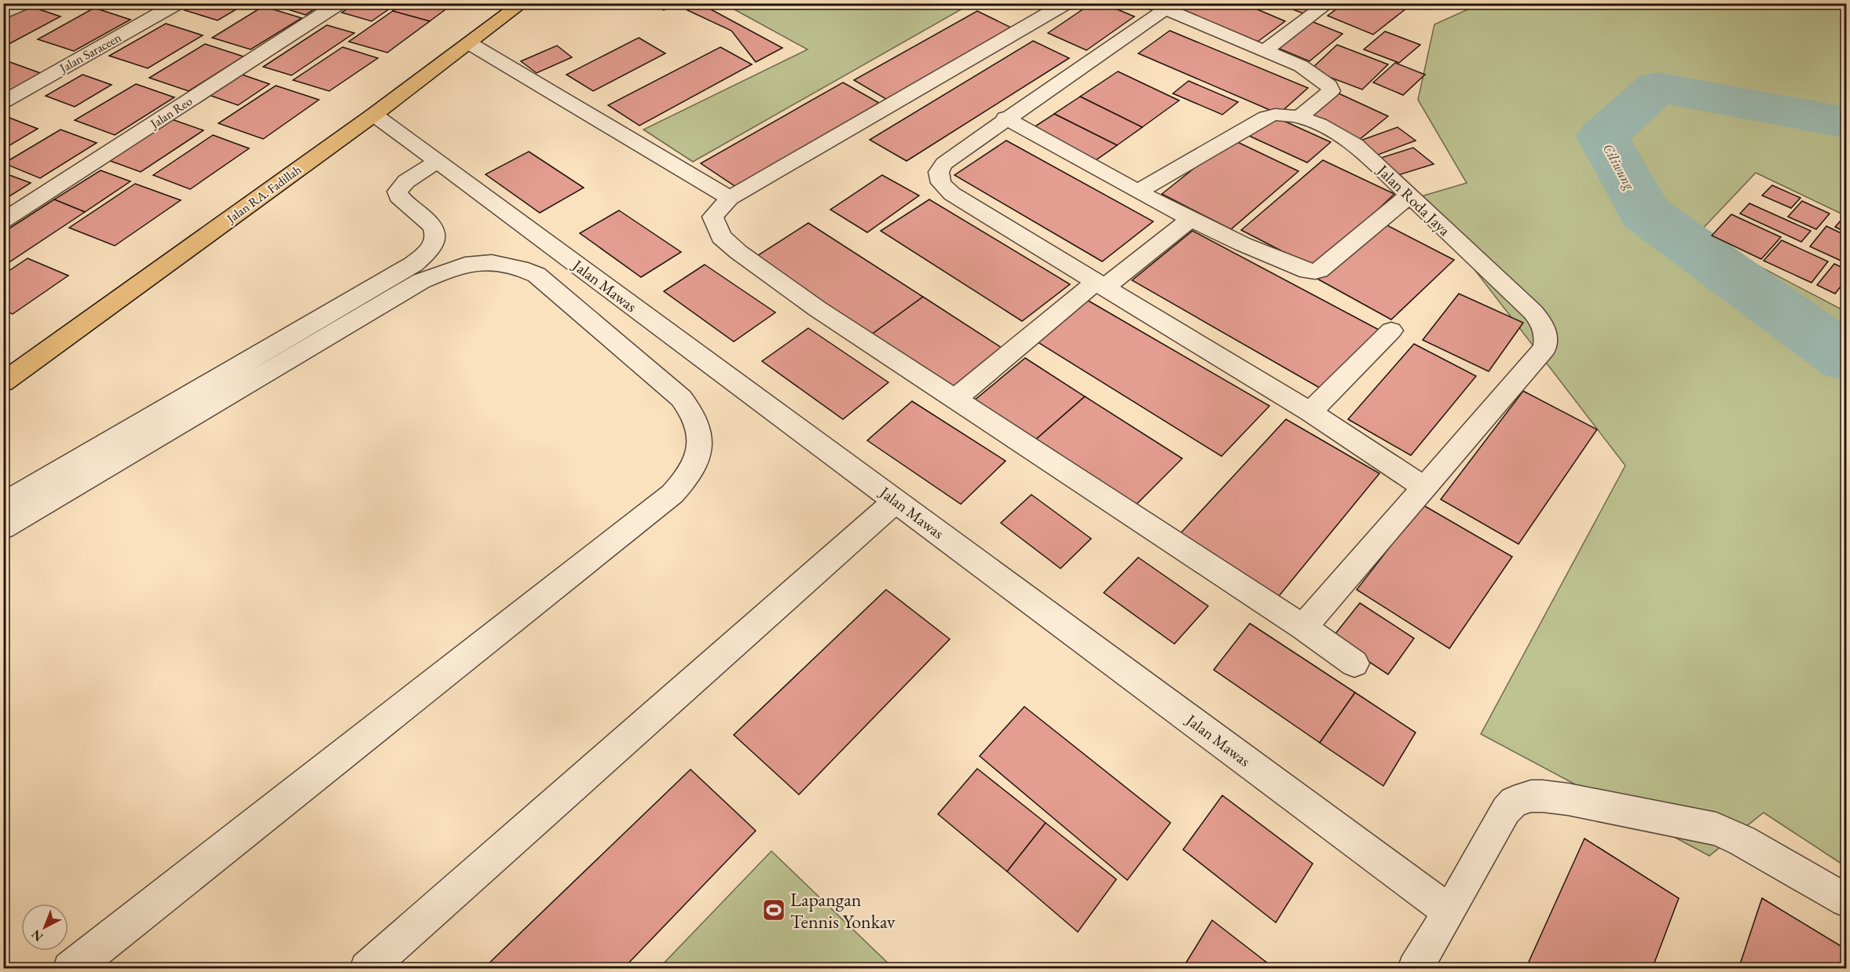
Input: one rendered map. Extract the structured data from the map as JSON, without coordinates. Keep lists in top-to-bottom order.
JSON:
{
  "streets": {
    "main road": ["Jalan RA. Fadillah"],
    "street": [
      "Jalan Saraceen",
      "Jalan Reo",
      "Jalan Roda Jaya",
      "Jalan Mawas"
    ]
  },
  "crossings": [
    ["Jalan RA. Fadillah", "Jalan Mawas"]
  ],
  "water": ["Ciliwung"],
  "places": {
    "sports": ["Lapangan Tennis Yonkav"]
  },
  "north": "bottom left"
}
